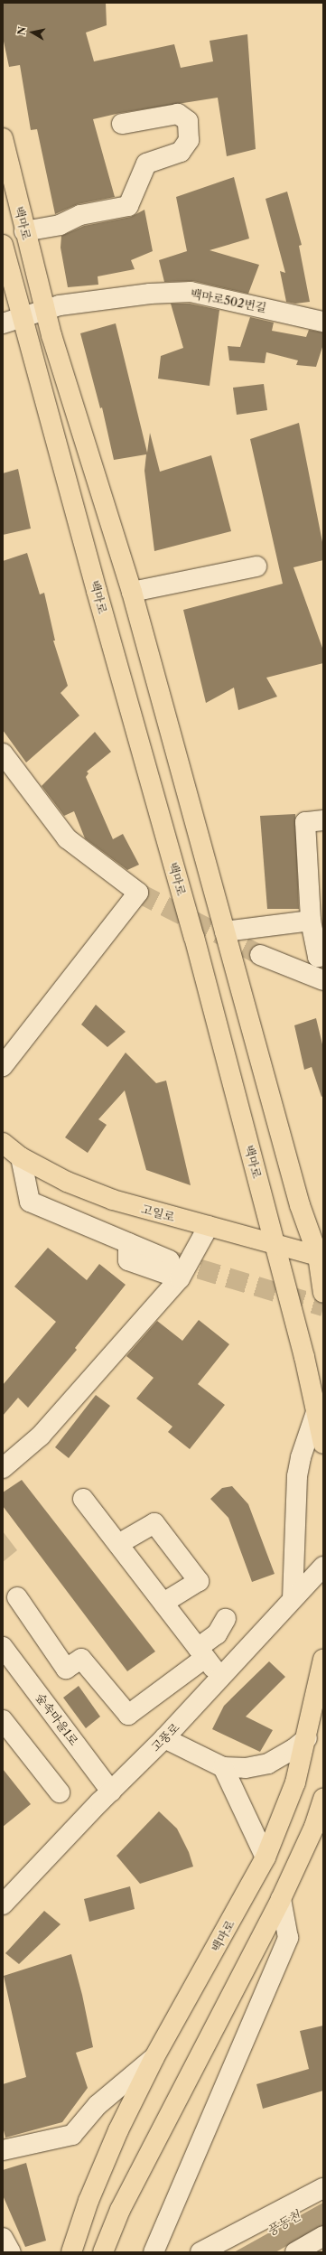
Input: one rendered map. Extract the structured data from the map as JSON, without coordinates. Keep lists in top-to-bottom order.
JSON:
{
  "streets": {
    "main road": ["백마로", "고일로"],
    "street": ["백마로502번길", "숲속마을1로", "고풍로"]
  },
  "crossings": [
    ["백마로", "백마로502번길"],
    ["백마로", "고일로"],
    ["숲속마을1로", "고풍로"]
  ],
  "water": ["풍동천"],
  "north": "left"
}
